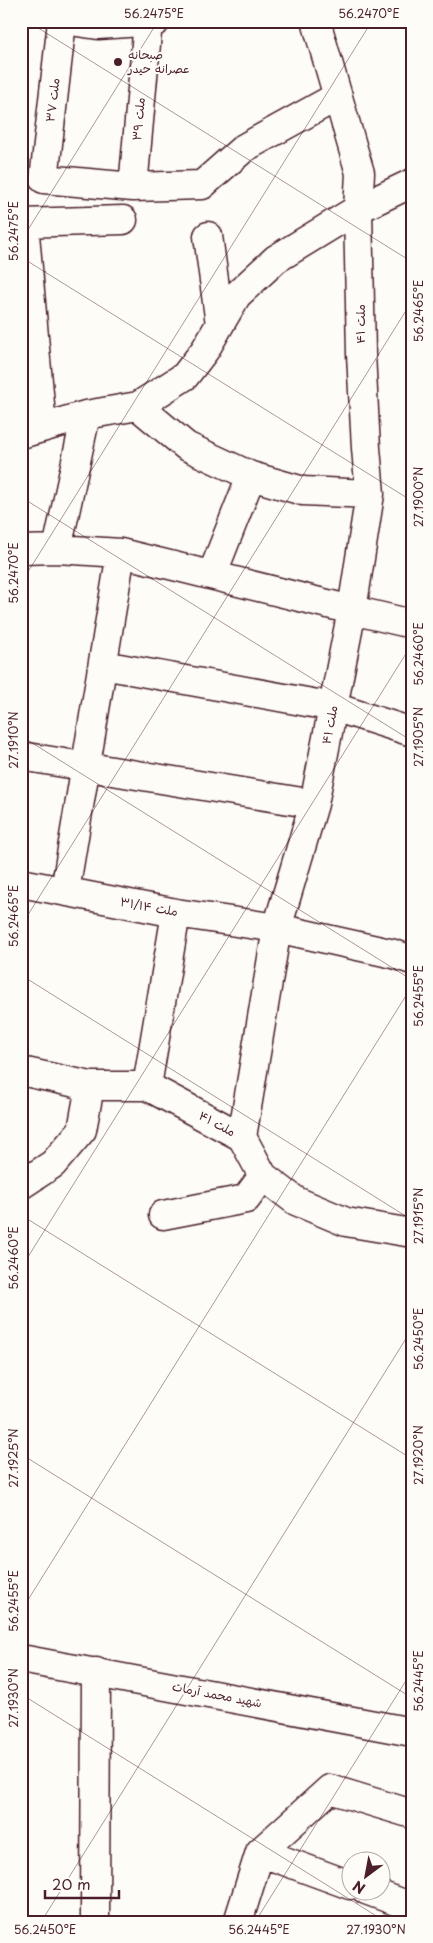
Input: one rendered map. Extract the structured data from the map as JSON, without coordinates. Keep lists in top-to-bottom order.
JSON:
{
  "streets": {
    "street": [
      "ملت ۳۷",
      "ملت ۳۹",
      "ملت ۴۱",
      "ملت ۳۱/۱۴",
      "شهید محمد آرمات"
    ]
  },
  "crossings": [
    ["ملت ۳۷", "ملت ۳۹"],
    ["ملت ۴۱", "ملت ۳۱/۱۴"]
  ],
  "places": ["صبحانه عصرانه حیدر"],
  "scale_bar": "20 m",
  "north": "bottom left",
  "coordinates": [
    "56.2475°E",
    "56.2470°E",
    "56.2465°E",
    "27.1900°N",
    "56.2460°E",
    "27.1905°N",
    "27.1910°N",
    "56.2455°E",
    "27.1915°N",
    "56.2450°E",
    "27.1920°N",
    "27.1925°N",
    "56.2445°E",
    "27.1930°N"
  ]
}
